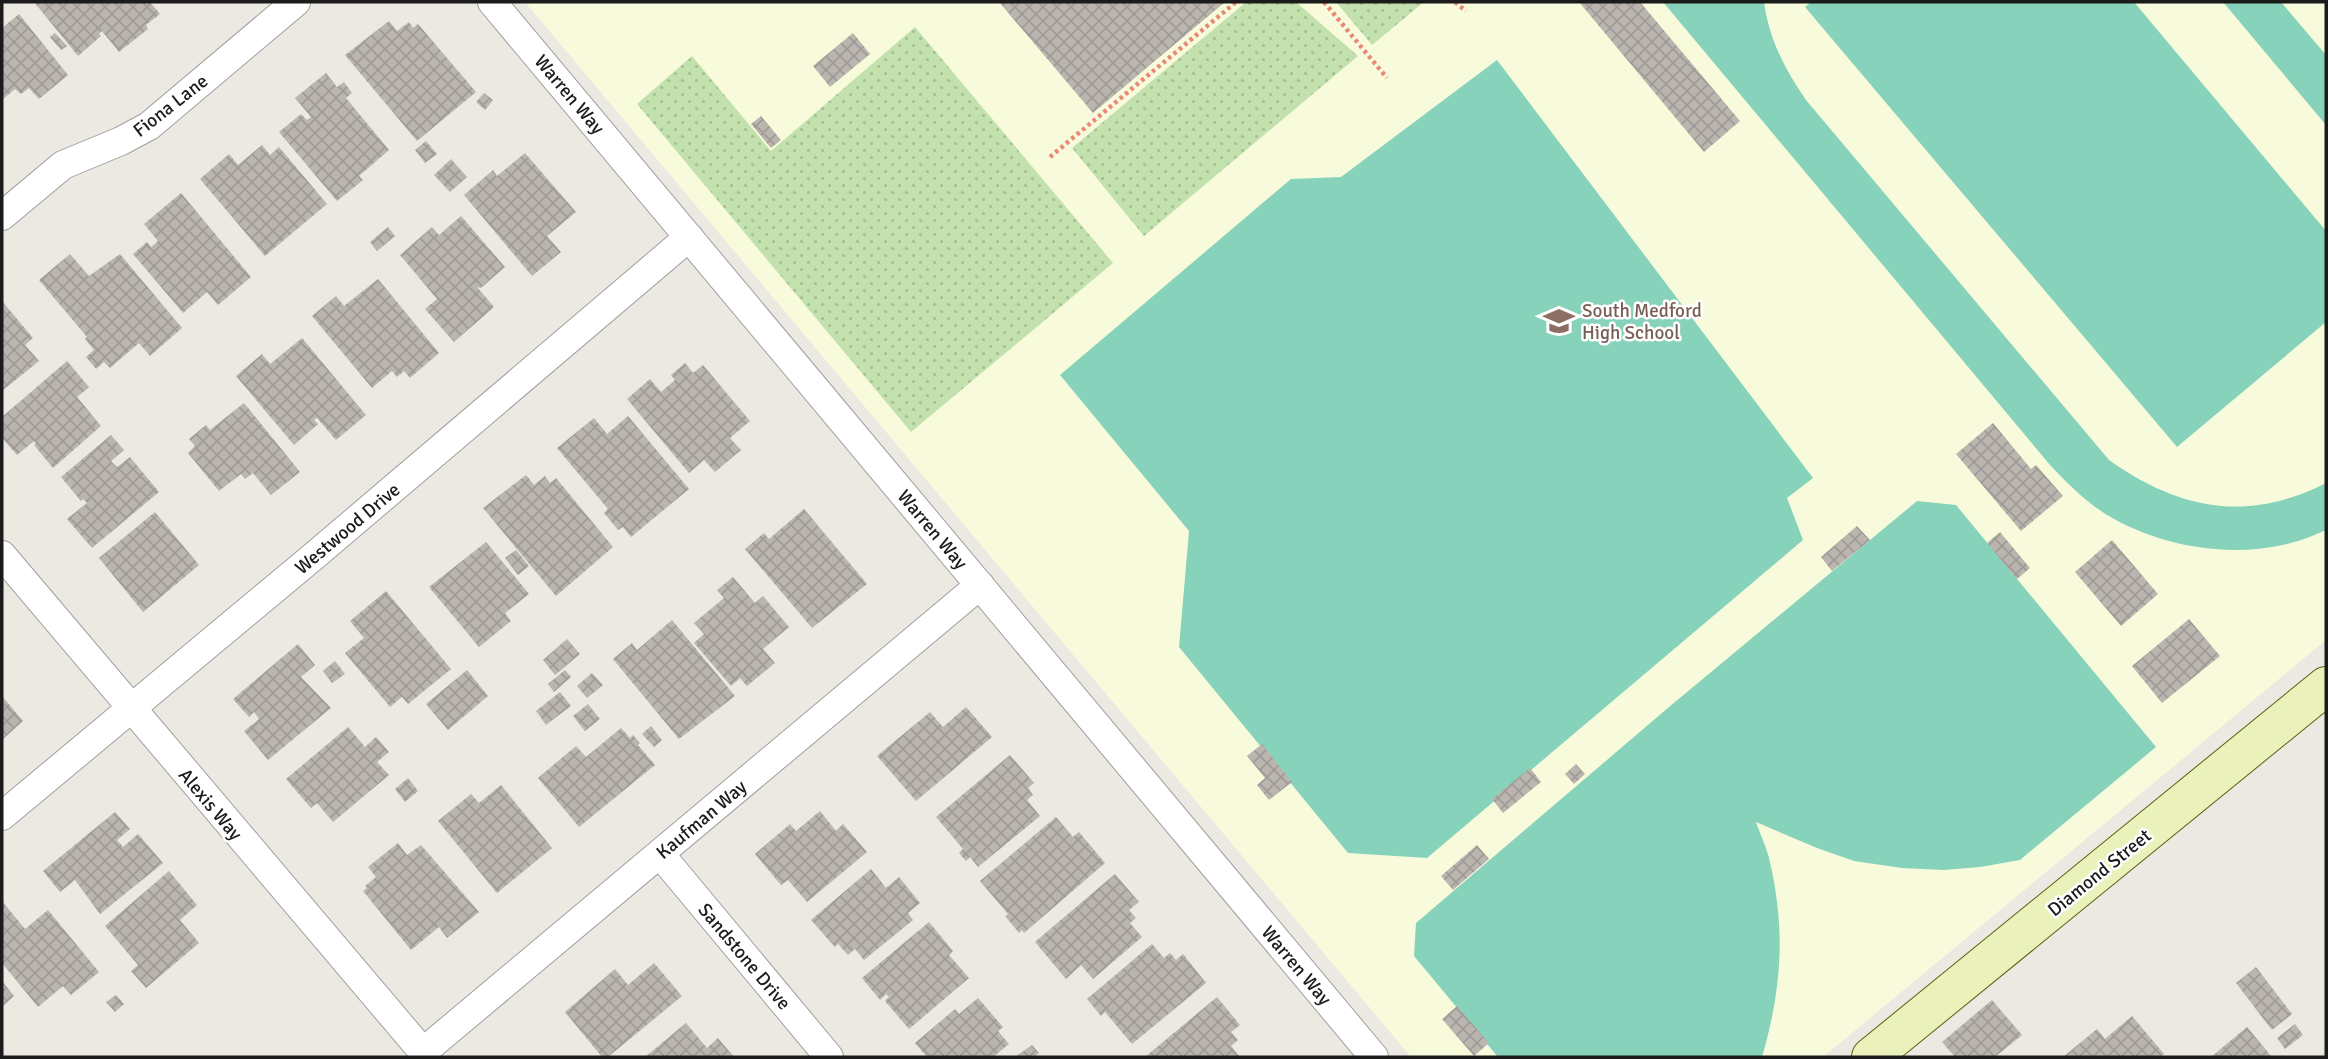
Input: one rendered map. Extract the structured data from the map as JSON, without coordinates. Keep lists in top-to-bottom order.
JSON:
{
  "streets": {
    "street": [
      "Warren Way",
      "Fiona Lane",
      "Westwood Drive",
      "Alexis Way",
      "Kaufman Way",
      "Diamond Street",
      "Sandstone Drive"
    ]
  },
  "crossings": [
    ["Warren Way", "Westwood Drive"],
    ["Warren Way", "Kaufman Way"],
    ["Westwood Drive", "Alexis Way"],
    ["Alexis Way", "Kaufman Way"],
    ["Kaufman Way", "Sandstone Drive"]
  ],
  "places": {
    "school or university": ["South Medford High School"]
  }
}
